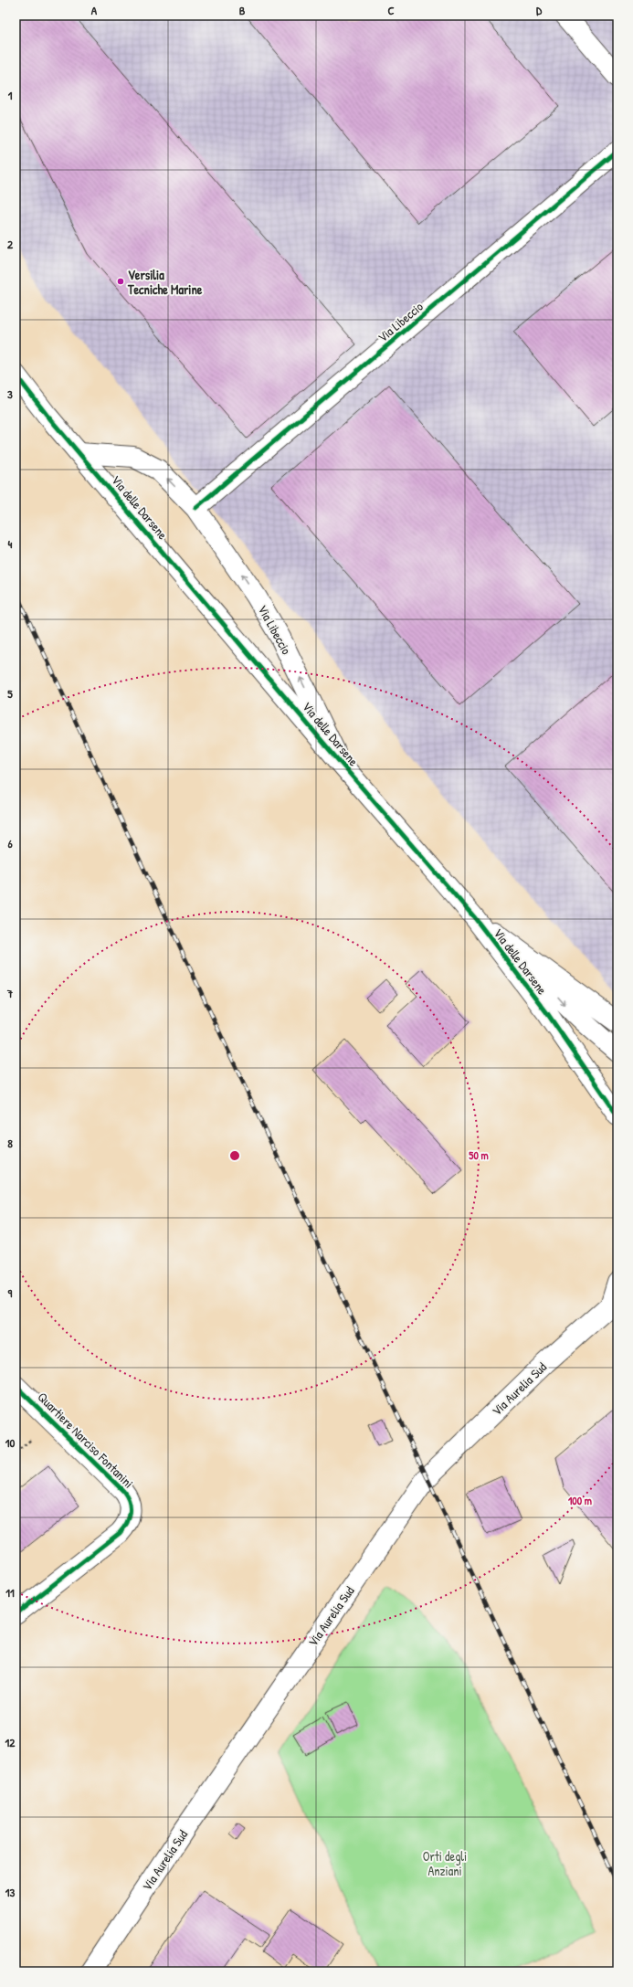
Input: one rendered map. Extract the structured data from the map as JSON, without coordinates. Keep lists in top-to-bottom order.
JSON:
{
  "streets": {
    "street": [
      "Via Libeccio",
      "Via delle Darsene",
      "Via Aurelia Sud",
      "Quartiere Narciso Fontanini"
    ]
  },
  "crossings": [
    ["Via Libeccio", "Via delle Darsene"]
  ],
  "one_way": ["Via Libeccio"],
  "parks": ["Orti degli Anziani"],
  "places": ["Versilia Tecniche Marine"],
  "grid": {
    "columns": [
      "A",
      "B",
      "C",
      "D"
    ],
    "rows": [
      "1",
      "2",
      "3",
      "4",
      "5",
      "6",
      "7",
      "8",
      "9",
      "10",
      "11",
      "12",
      "13"
    ]
  },
  "rings": ["50 m", "100 m"]
}
